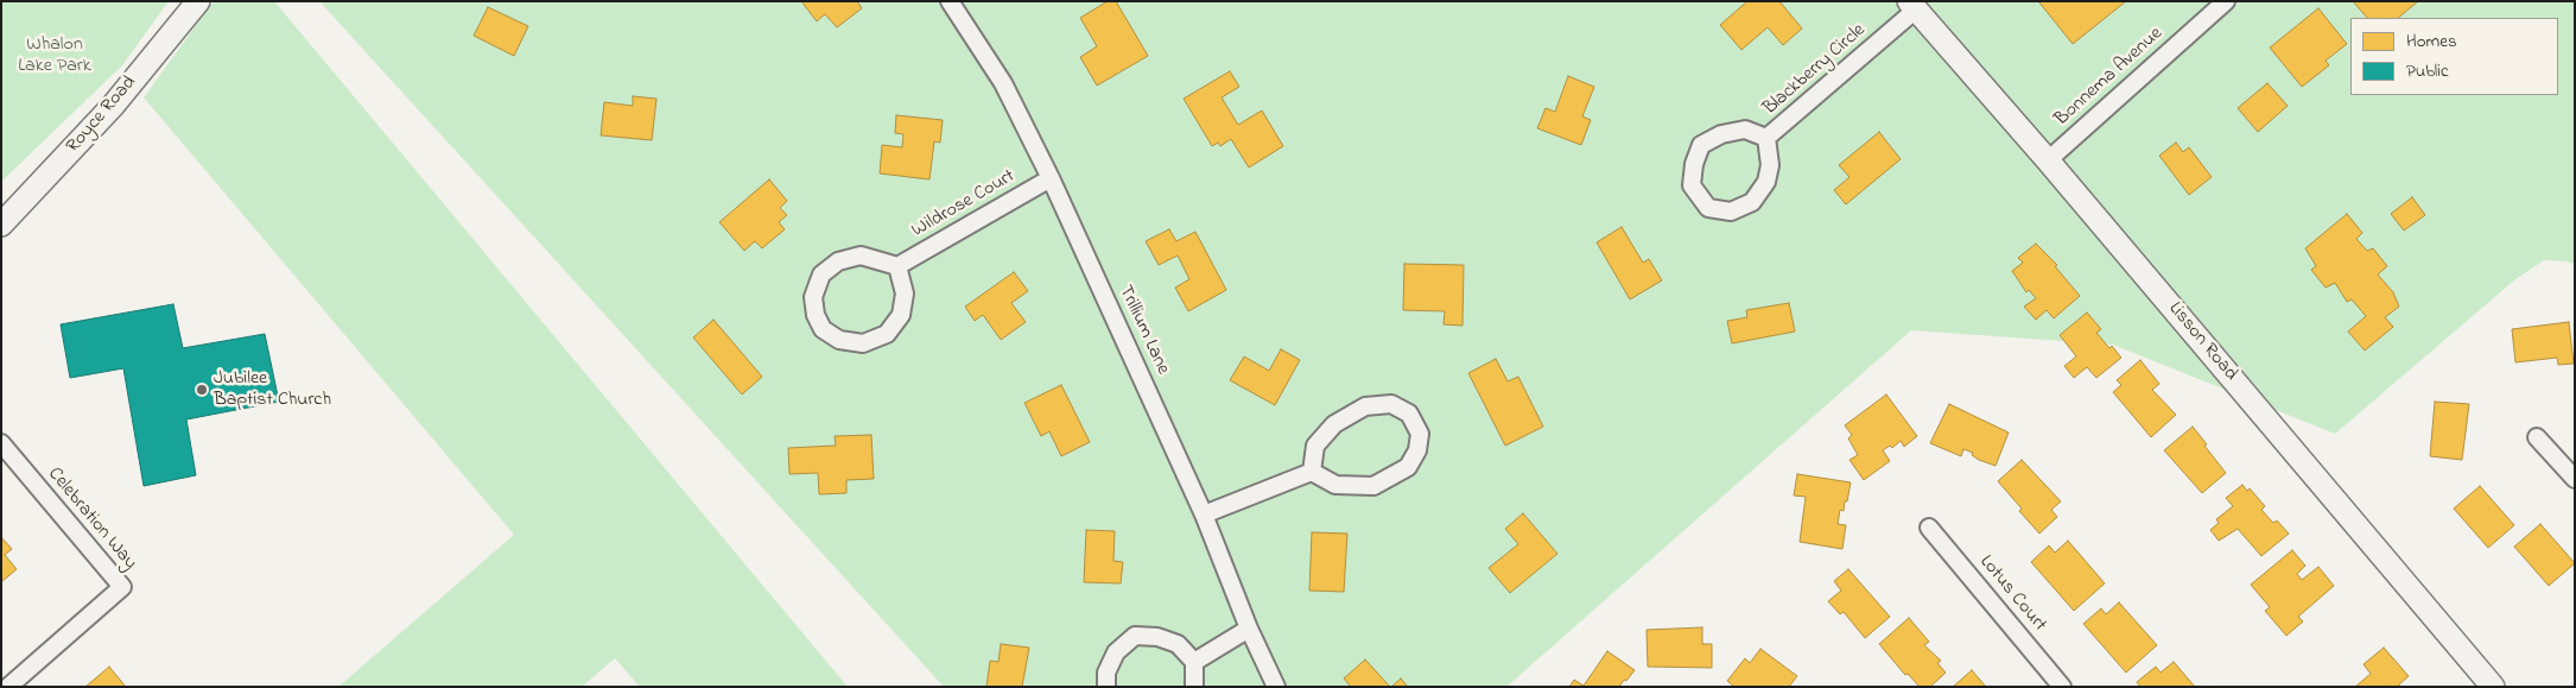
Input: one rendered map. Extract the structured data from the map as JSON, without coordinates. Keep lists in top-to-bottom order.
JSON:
{
  "streets": {
    "street": [
      "Blackberry Circle",
      "Bonnema Avenue",
      "Royce Road",
      "Wildrose Court",
      "Trillium Lane",
      "Lisson Road",
      "Celebration Way",
      "Lotus Court"
    ]
  },
  "crossings": [
    ["Blackberry Circle", "Lisson Road"],
    ["Bonnema Avenue", "Lisson Road"],
    ["Wildrose Court", "Trillium Lane"]
  ],
  "parks": ["Whalon Lake Park"],
  "places": ["Jubilee Baptist Church"],
  "legend": ["Homes", "Public"]
}
